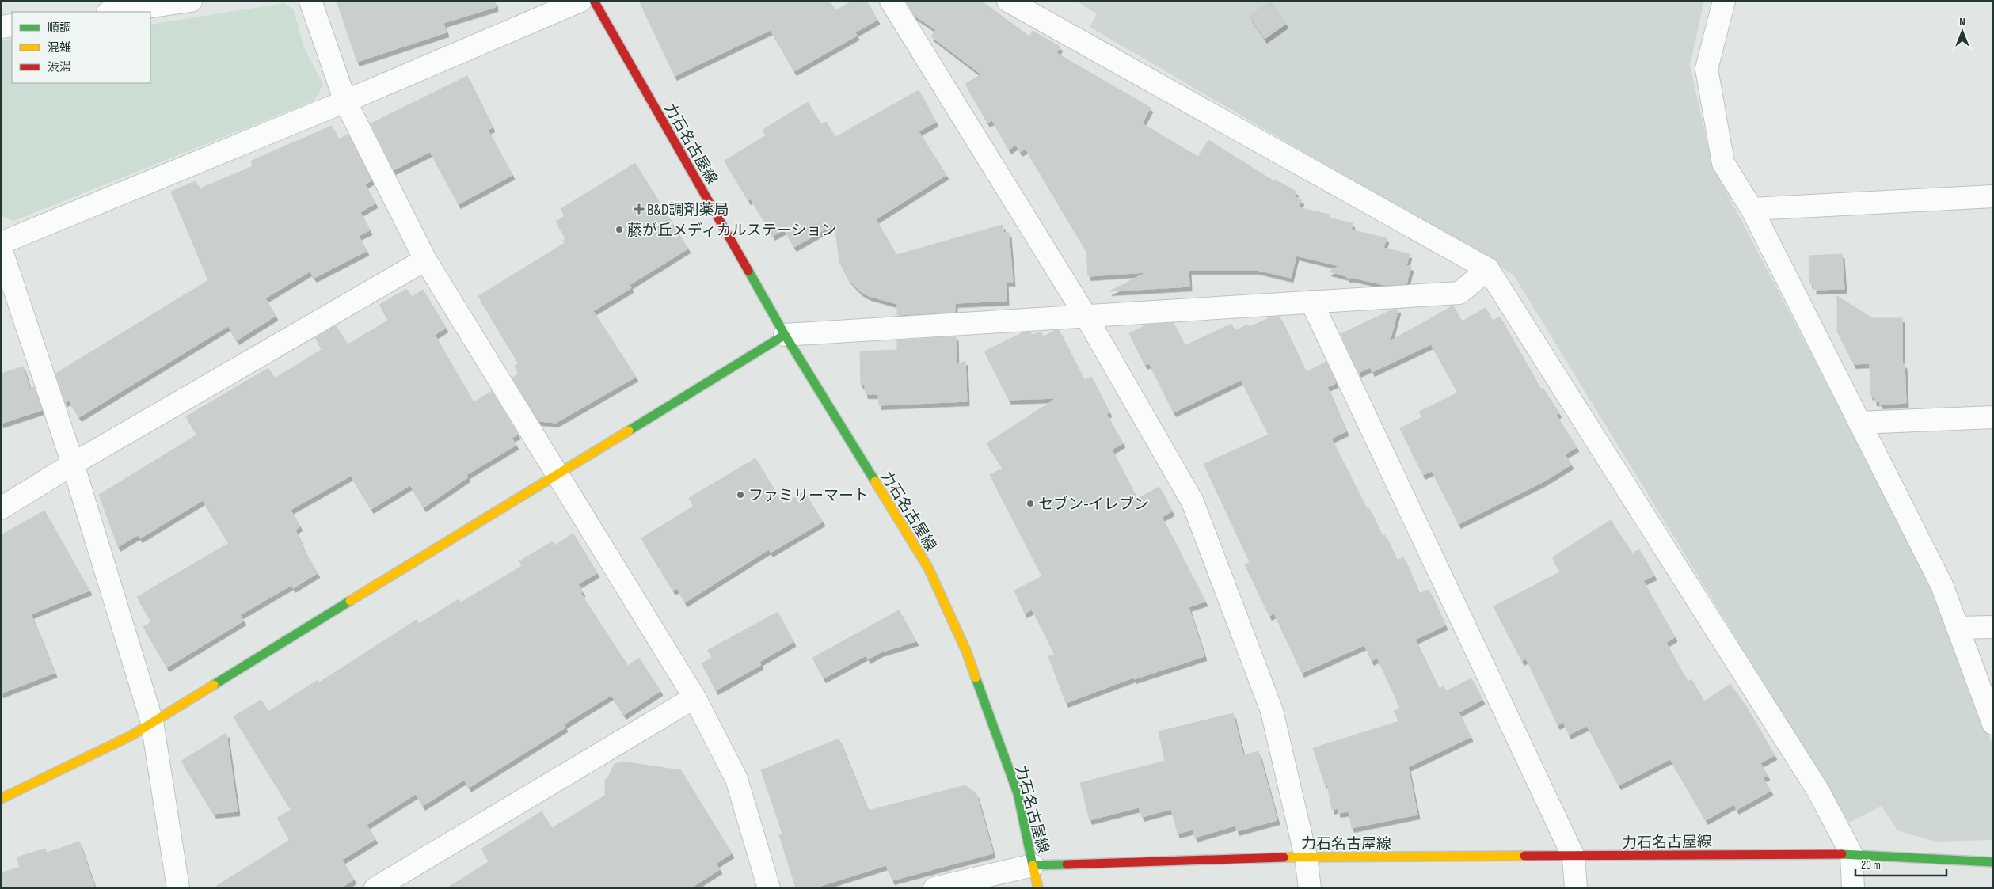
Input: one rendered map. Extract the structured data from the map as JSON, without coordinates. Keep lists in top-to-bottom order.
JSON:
{
  "streets": {
    "main road": ["力石名古屋線"]
  },
  "places": {
    "health": ["B&D調剤薬局"],
    "other": ["藤が丘メディカルステーション", "ファミリーマート", "セブン-イレブン"]
  },
  "legend": ["順調", "混雑", "渋滞"],
  "scale_bar": "20 m",
  "north": "top"
}
